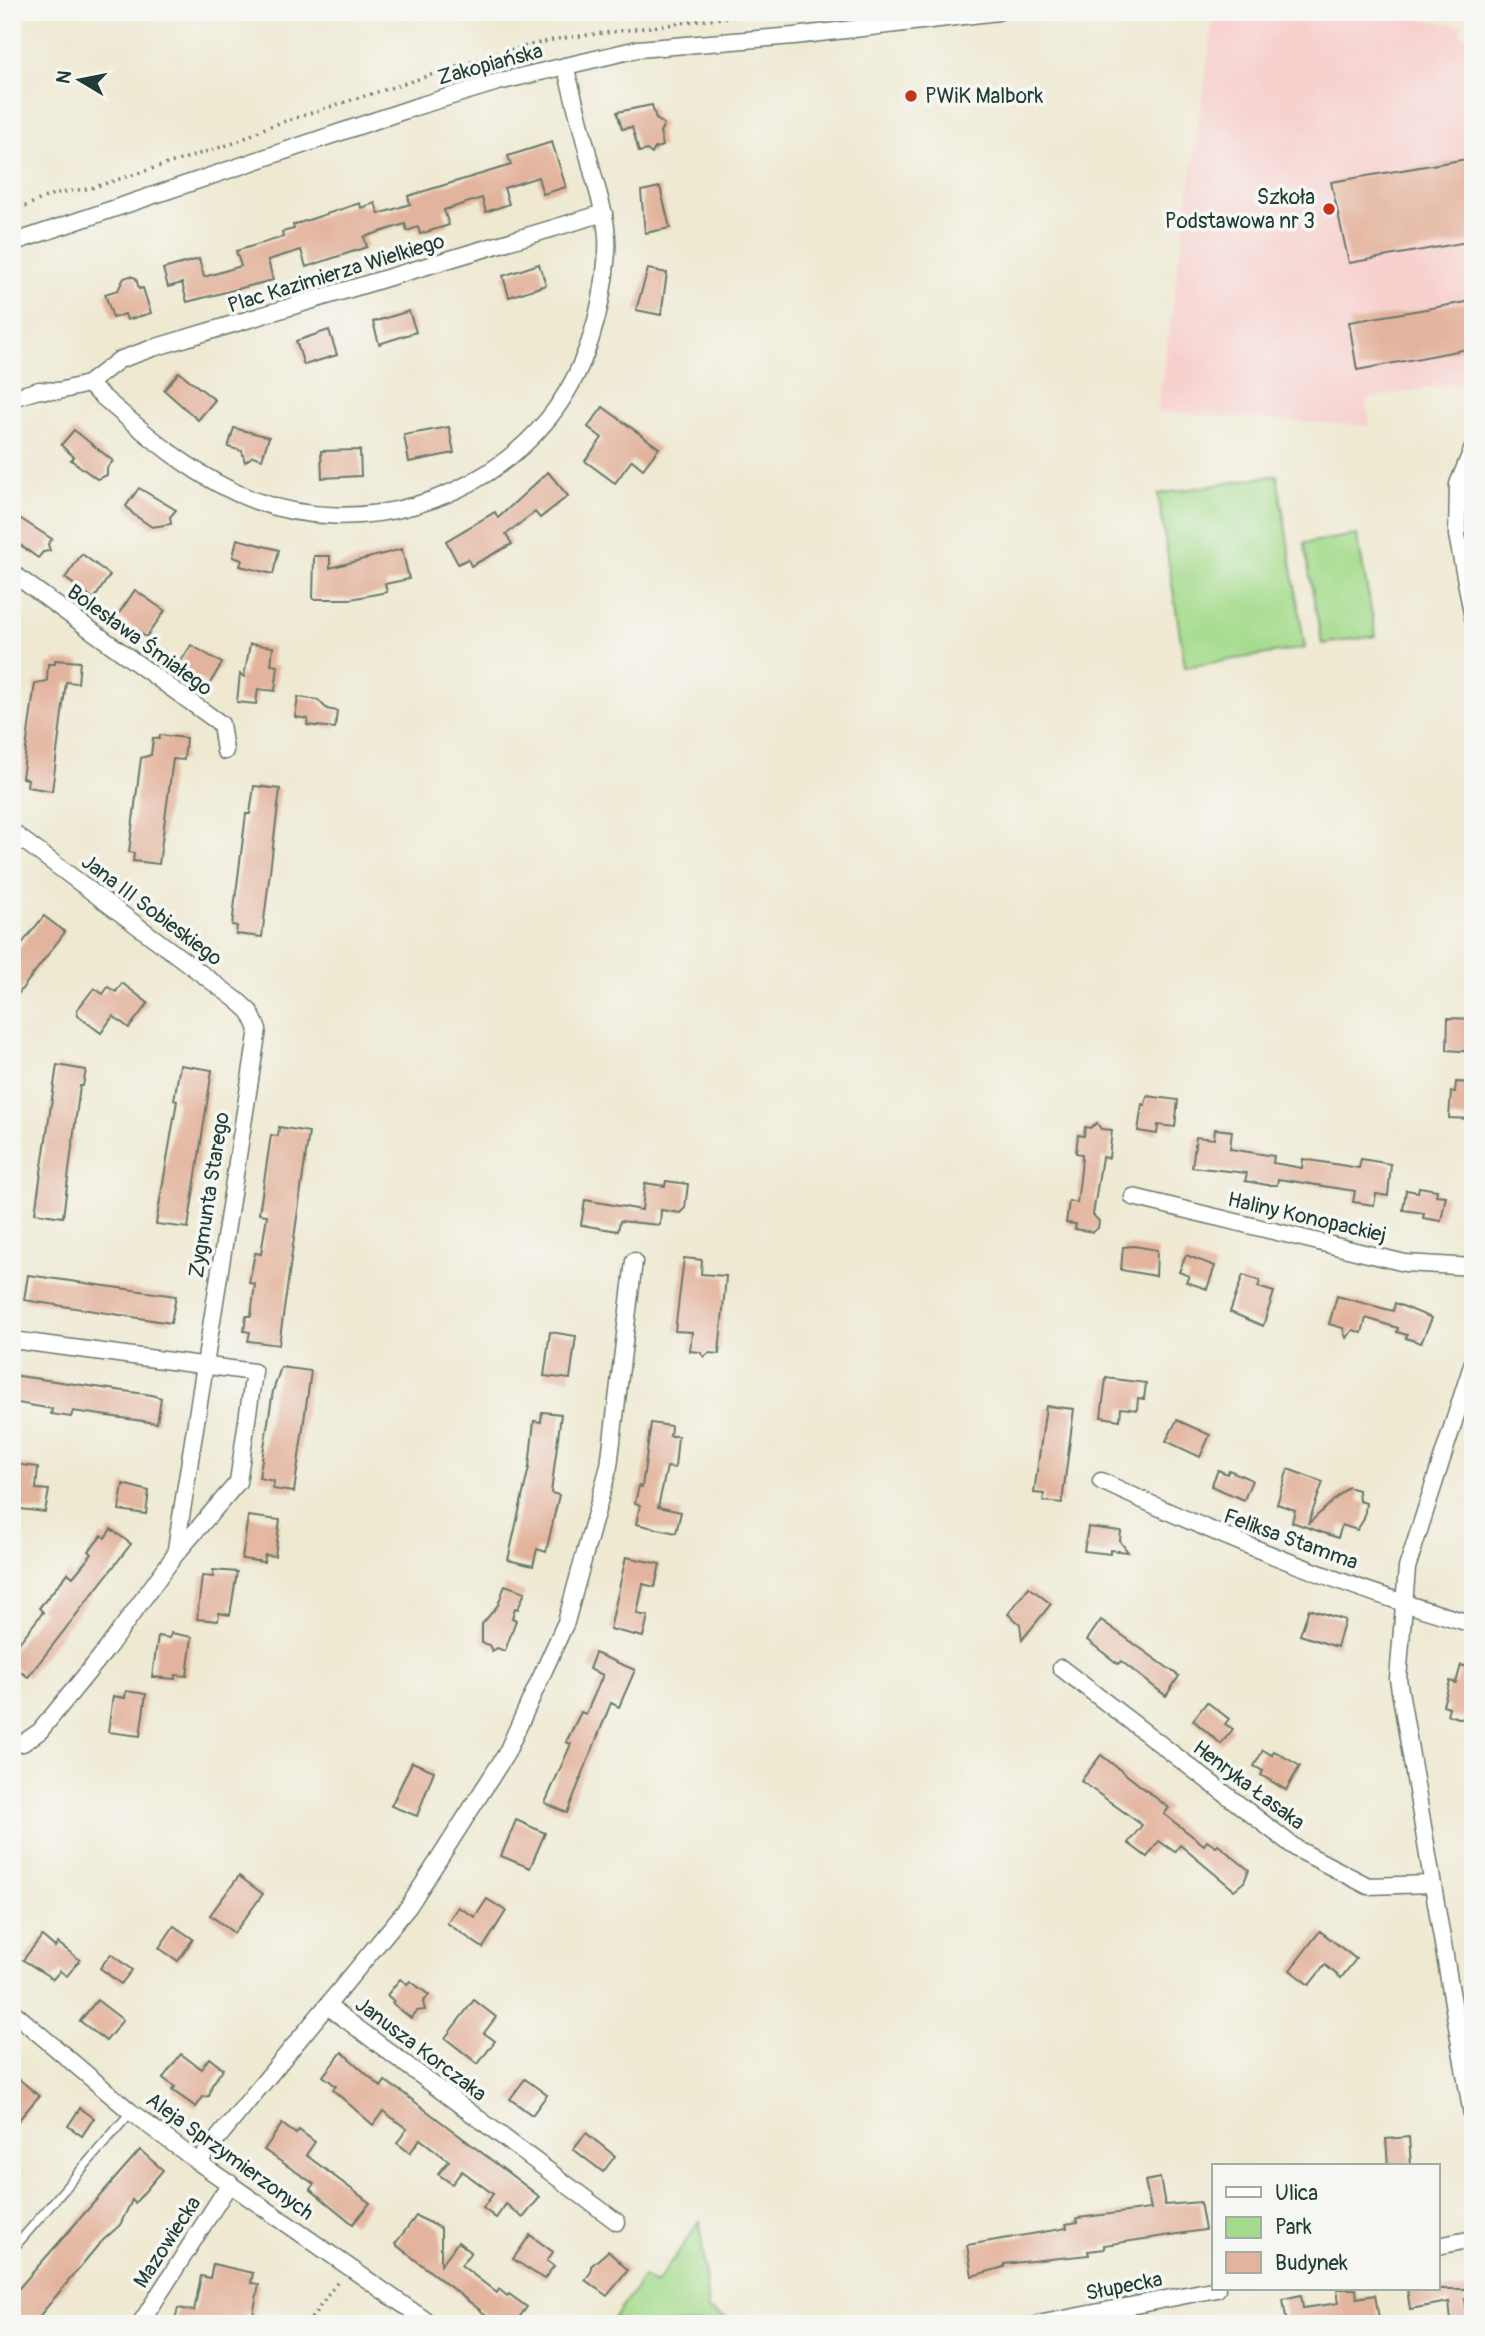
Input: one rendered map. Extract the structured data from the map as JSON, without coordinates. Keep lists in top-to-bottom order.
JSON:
{
  "streets": {
    "street": [
      "Zakopiańska",
      "Plac Kazimierza Wielkiego",
      "Bolesława Śmiałego",
      "Jana III Sobieskiego",
      "Zygmunta Starego",
      "Haliny Konopackiej",
      "Feliksa Stamma",
      "Henryka Łasaka",
      "Janusza Korczaka",
      "Aleja Sprzymierzonych",
      "Mazowiecka",
      "Słupecka"
    ]
  },
  "crossings": [
    ["Jana III Sobieskiego", "Zygmunta Starego"],
    ["Janusza Korczaka", "Aleja Sprzymierzonych"],
    ["Aleja Sprzymierzonych", "Mazowiecka"]
  ],
  "places": ["PWiK Malbork", "Szkoła Podstawowa nr 3"],
  "legend": ["Ulica", "Park", "Budynek"],
  "north": "left"
}
